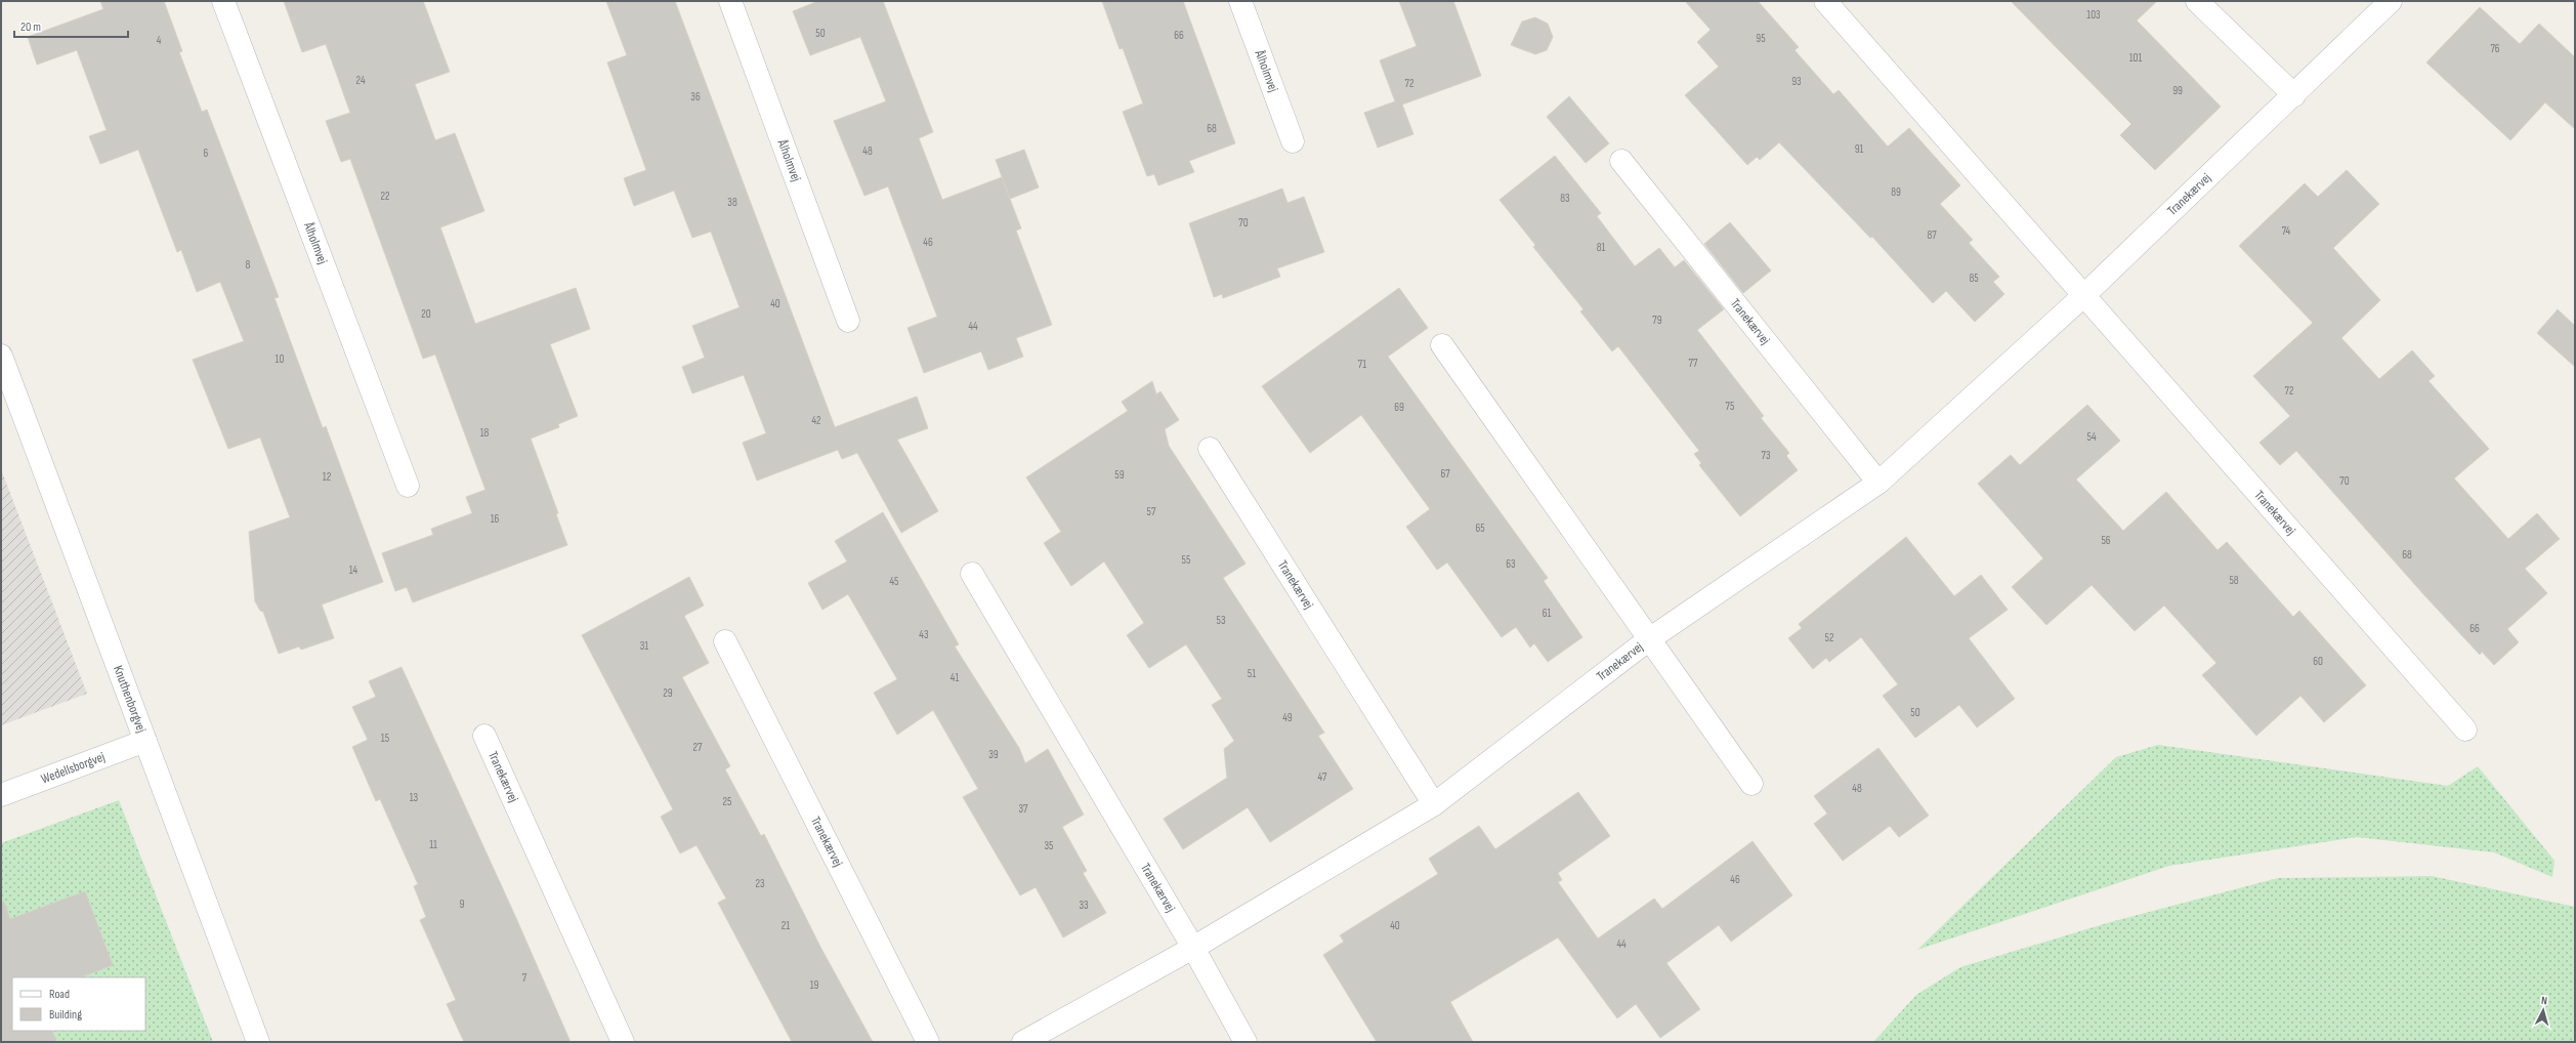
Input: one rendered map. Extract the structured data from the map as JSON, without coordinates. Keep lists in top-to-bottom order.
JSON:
{
  "streets": {
    "street": [
      "Ålholmvej",
      "Tranekærvej",
      "Knuthenborgvej",
      "Wedellsborgvej"
    ]
  },
  "crossings": [
    ["Knuthenborgvej", "Wedellsborgvej"]
  ],
  "house_numbers": [
    "103",
    "50",
    "66",
    "95",
    "4",
    "76",
    "101",
    "24",
    "93",
    "72",
    "99",
    "36",
    "68",
    "91",
    "48",
    "6",
    "89",
    "22",
    "83",
    "38",
    "70",
    "74",
    "87",
    "46",
    "81",
    "8",
    "85",
    "40",
    "20",
    "79",
    "44",
    "10",
    "77",
    "71",
    "72",
    "75",
    "69",
    "42",
    "18",
    "54",
    "73",
    "67",
    "59",
    "12",
    "70",
    "57",
    "16",
    "65",
    "56",
    "68",
    "55",
    "63",
    "14",
    "58",
    "45",
    "61",
    "53",
    "66",
    "43",
    "52",
    "31",
    "60",
    "51",
    "41",
    "29",
    "50",
    "49",
    "15",
    "27",
    "39",
    "47",
    "48",
    "13",
    "25",
    "37",
    "11",
    "35",
    "46",
    "23",
    "9",
    "33",
    "21",
    "40",
    "44",
    "7",
    "19"
  ],
  "legend": ["Road", "Building"],
  "scale_bar": "20 m",
  "north": "top"
}
